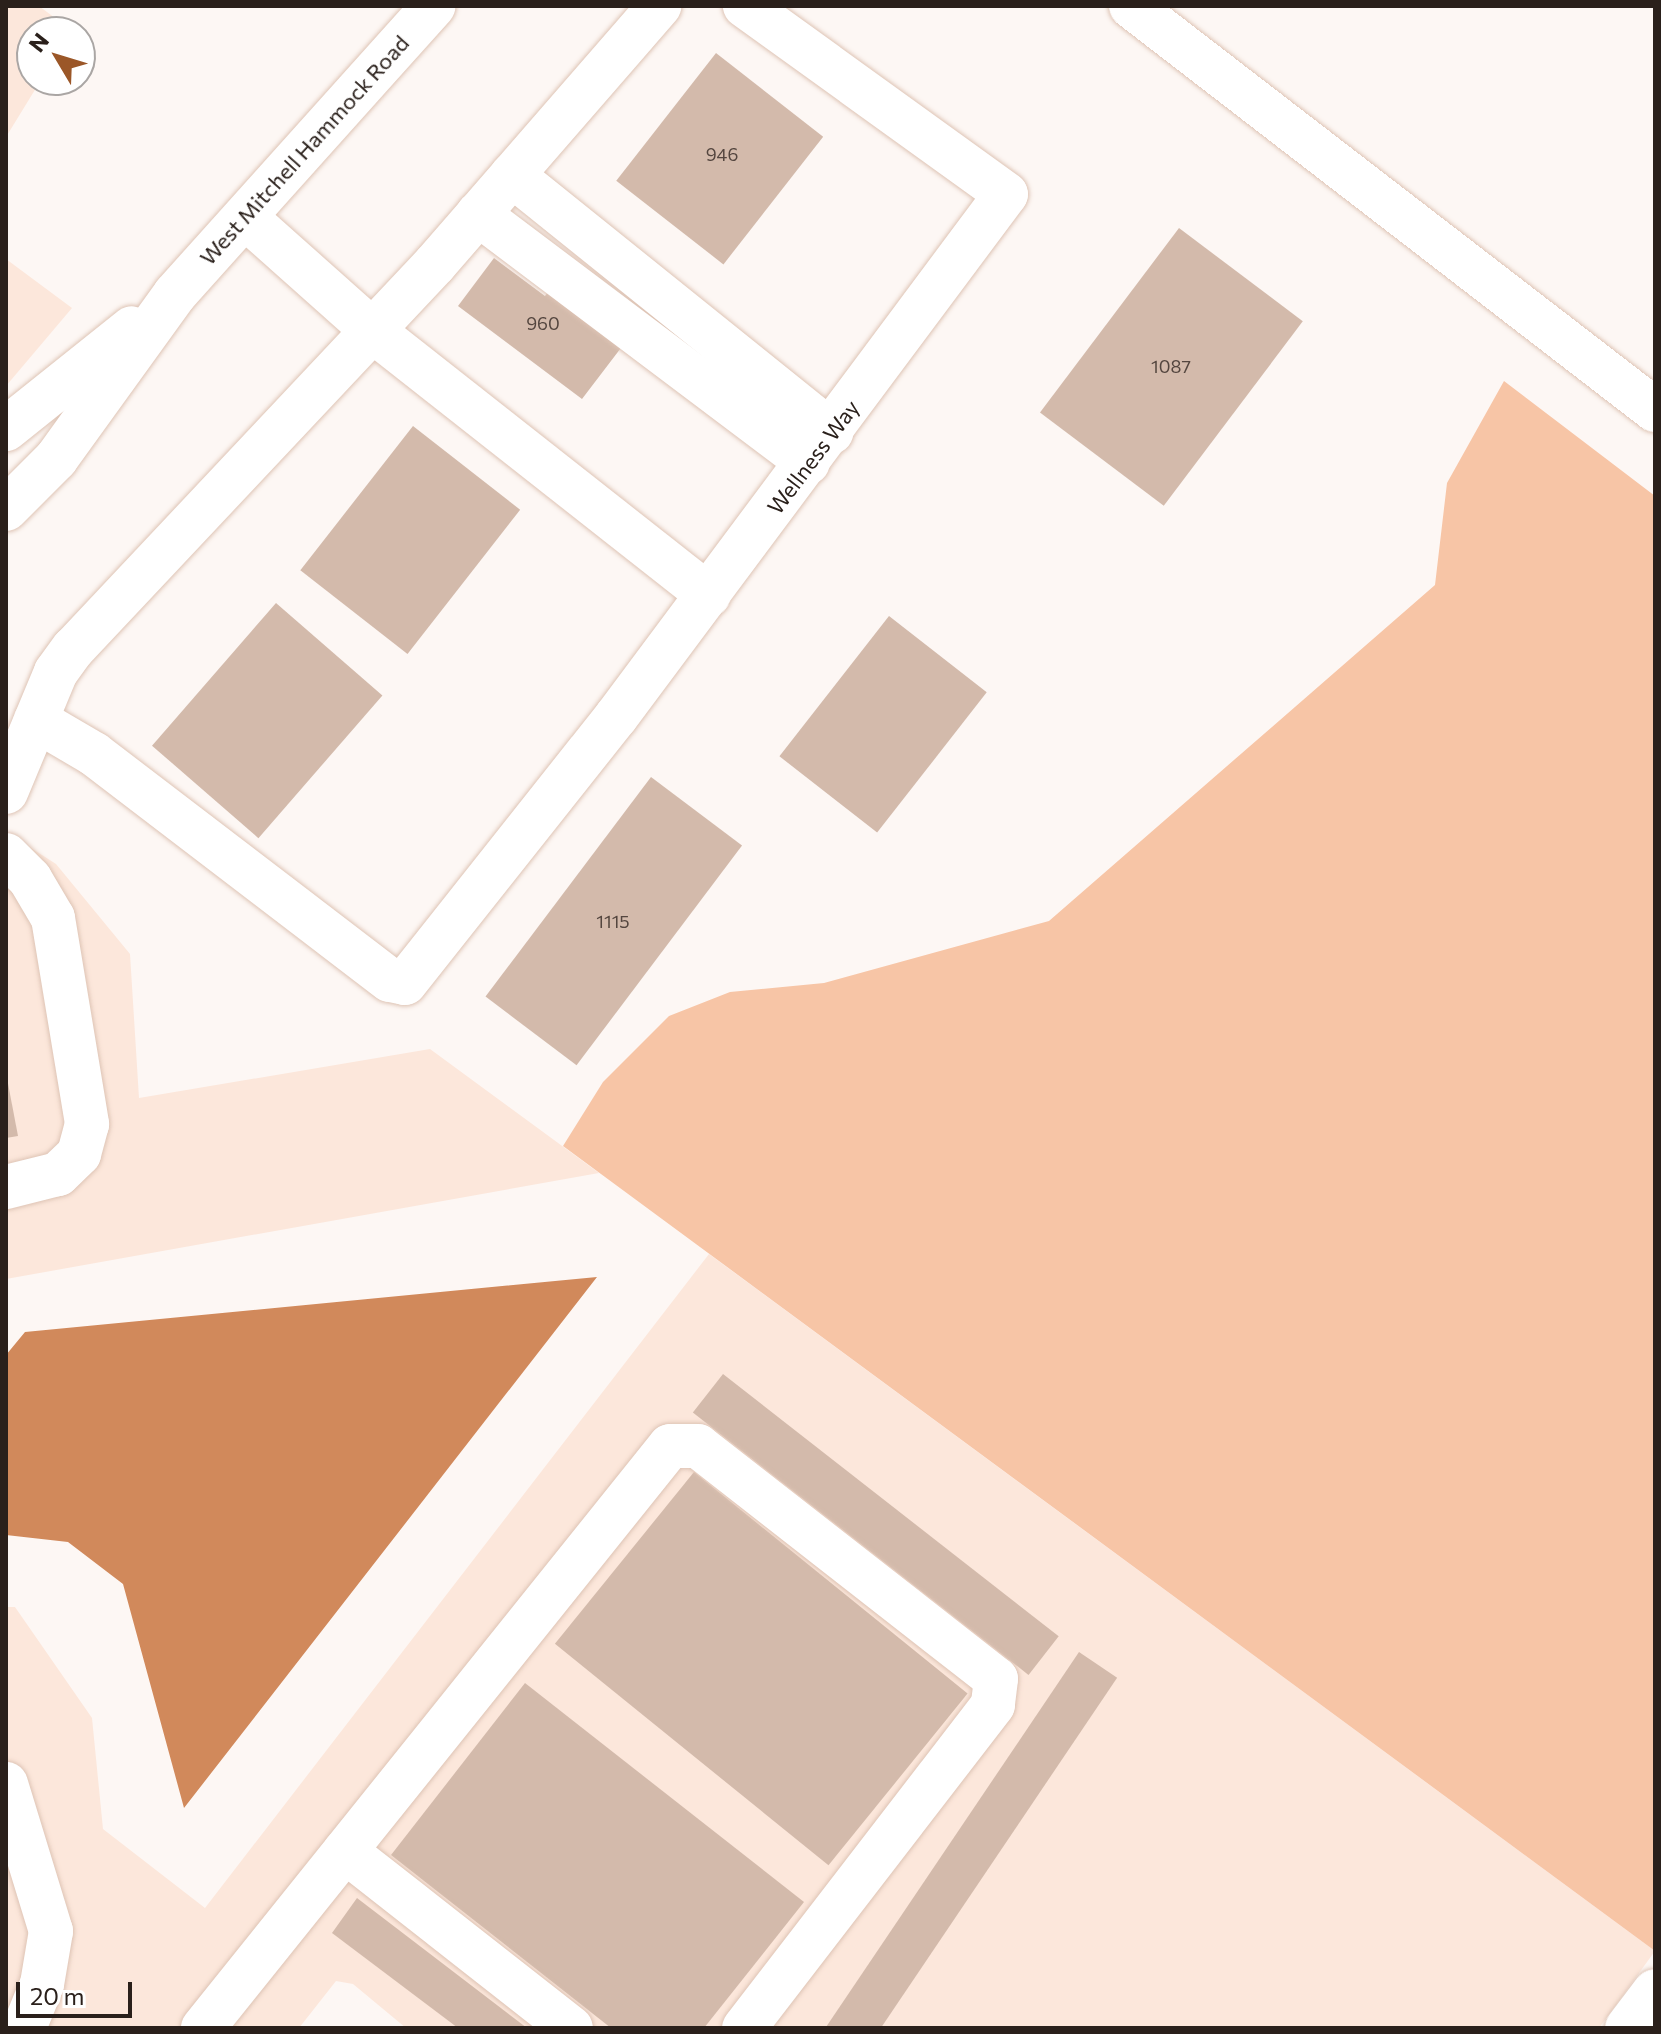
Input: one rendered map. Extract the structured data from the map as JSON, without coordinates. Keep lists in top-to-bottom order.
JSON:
{
  "streets": {
    "main road": ["West Mitchell Hammock Road", "Wellness Way"]
  },
  "house_numbers": [
    "946",
    "960",
    "1087",
    "1115"
  ],
  "scale_bar": "20 m",
  "north": "top left"
}
